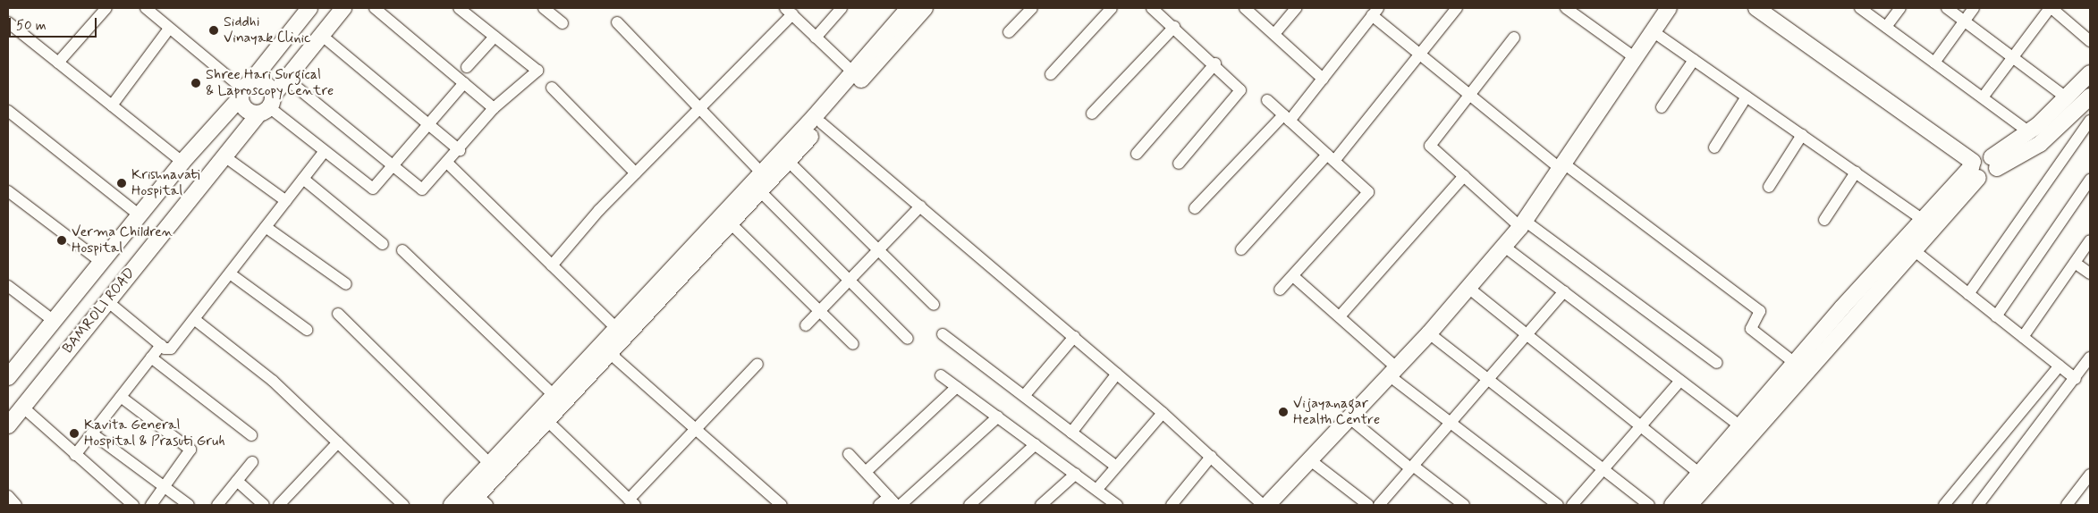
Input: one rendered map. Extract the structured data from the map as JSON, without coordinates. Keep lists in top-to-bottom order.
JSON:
{
  "streets": {
    "street": ["BAMROLI ROAD"]
  },
  "places": [
    "Siddhi Vinayak Clinic",
    "Shree Hari Surgical & Laproscopy Centre",
    "Krishnavati Hospital",
    "Verma Children Hospital",
    "Vijayanagar Health Centre",
    "Kavita General Hospital & Prasuti Gruh"
  ],
  "scale_bar": "50 m"
}
